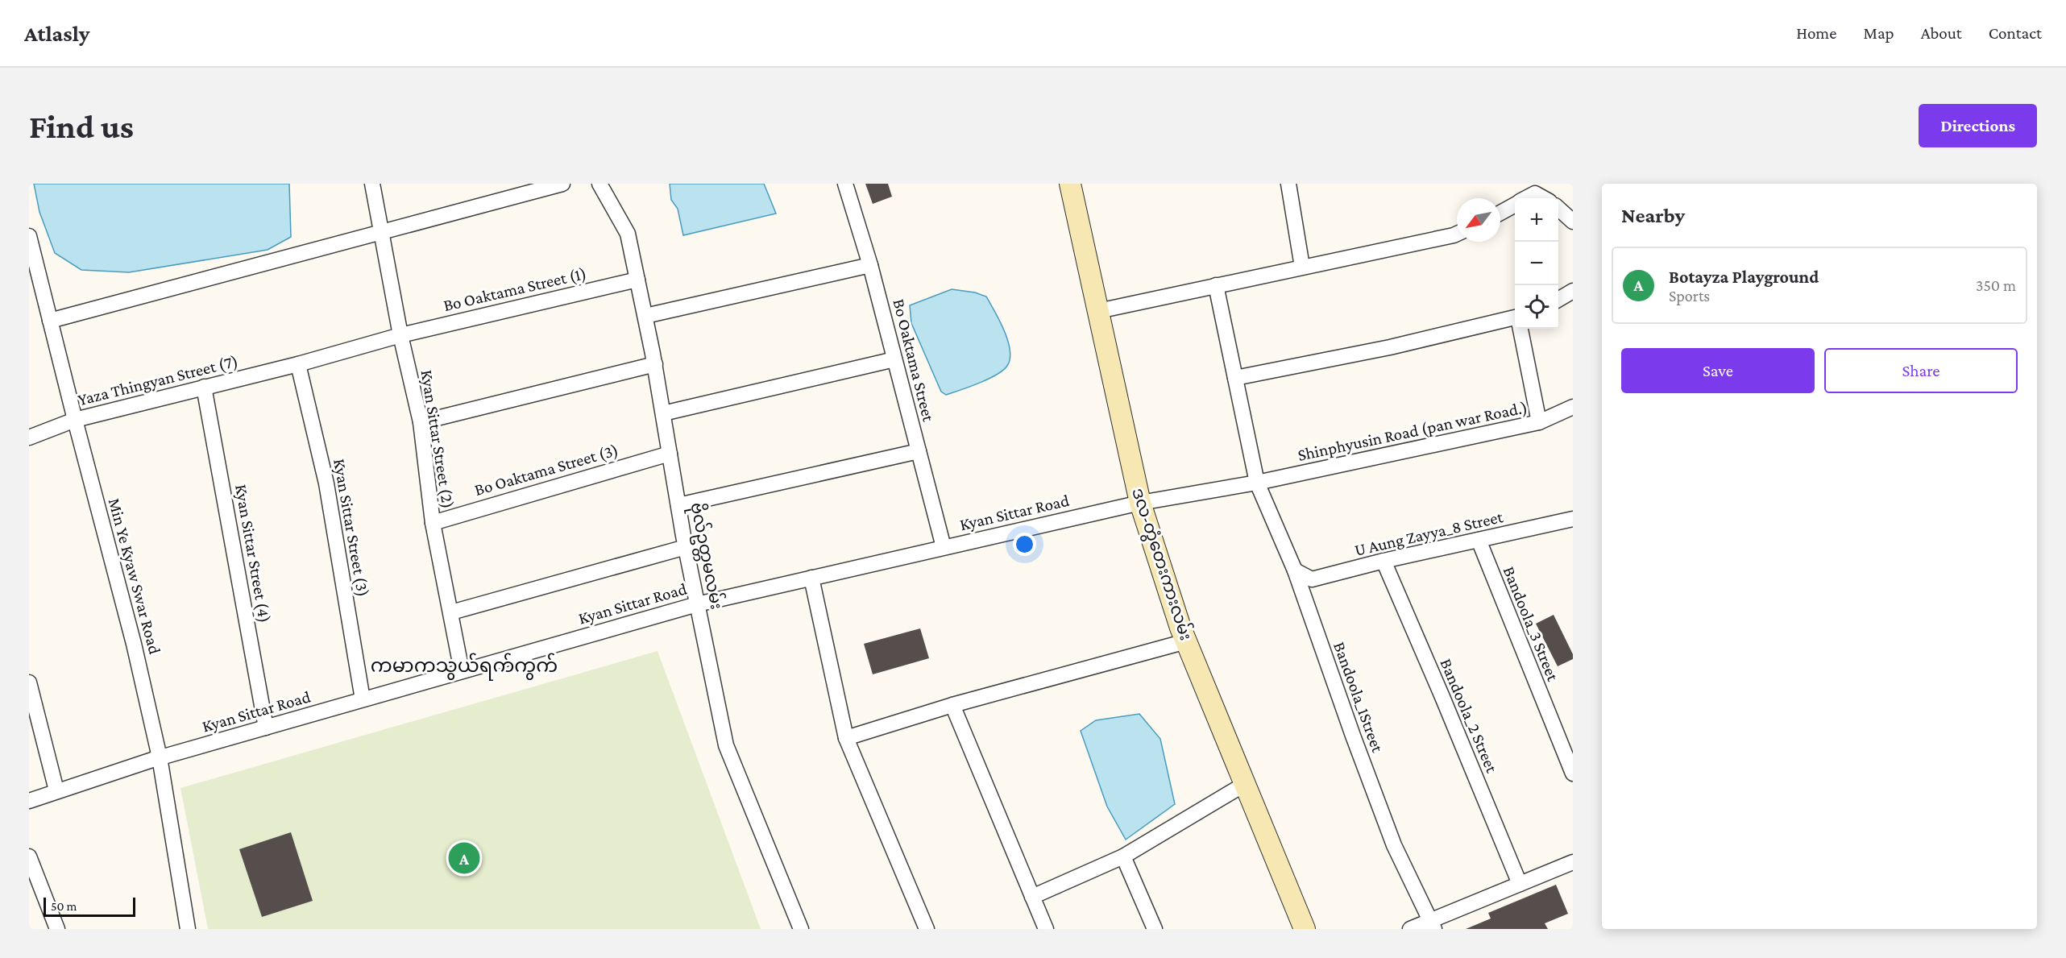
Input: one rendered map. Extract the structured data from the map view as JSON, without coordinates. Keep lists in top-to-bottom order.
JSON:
{
  "streets": {
    "main road": ["ဒလ-တွံတေးကားလမ်း"],
    "street": [
      "Bo Oaktama Street (1)",
      "Bo Oaktama Street",
      "Yaza Thingyan Street (7)",
      "Shinphyusin Road (pan war Road.)",
      "Kyan Sittar Street (2)",
      "Bo Oaktama Street (3)",
      "Kyan Sittar Road",
      "Kyan Sittar Street (3)",
      "U Aung Zayya_8 Street",
      "Kyan Sittar Street (4)",
      "ဗိုလ်ဥတ္တမလမ်း",
      "Min Ye Kyaw Swar Road",
      "Bandoola_3 Street",
      "Bandoola_1Street",
      "Bandoola_2 Street"
    ]
  },
  "crossings": [
    ["Bo Oaktama Street (1)", "Yaza Thingyan Street (7)"],
    ["Bo Oaktama Street (1)", "Kyan Sittar Street (2)"],
    ["Bo Oaktama Street (1)", "Kyan Sittar Street (3)"],
    ["Bo Oaktama Street (1)", "ဗိုလ်ဥတ္တမလမ်း"],
    ["Bo Oaktama Street", "Kyan Sittar Road"],
    ["Yaza Thingyan Street (7)", "Kyan Sittar Street (3)"],
    ["Yaza Thingyan Street (7)", "Kyan Sittar Street (4)"],
    ["Yaza Thingyan Street (7)", "Min Ye Kyaw Swar Road"],
    ["Shinphyusin Road (pan war Road.)", "Kyan Sittar Road"],
    ["Shinphyusin Road (pan war Road.)", "Bandoola_1Street"],
    ["Kyan Sittar Street (2)", "Bo Oaktama Street (3)"],
    ["Kyan Sittar Street (2)", "Kyan Sittar Road"],
    ["Bo Oaktama Street (3)", "ဗိုလ်ဥတ္တမလမ်း"],
    ["Kyan Sittar Road", "Kyan Sittar Street (3)"],
    ["Kyan Sittar Road", "Kyan Sittar Street (4)"],
    ["Kyan Sittar Road", "ဗိုလ်ဥတ္တမလမ်း"],
    ["Kyan Sittar Road", "ဒလ-တွံတေးကားလမ်း"],
    ["Kyan Sittar Road", "Min Ye Kyaw Swar Road"],
    ["Kyan Sittar Road", "Bandoola_1Street"],
    ["U Aung Zayya_8 Street", "Bandoola_3 Street"],
    ["U Aung Zayya_8 Street", "Bandoola_1Street"],
    ["U Aung Zayya_8 Street", "Bandoola_2 Street"]
  ],
  "districts": ["ကမာကသွယ်ရက်ကွက်"],
  "scale_bar": "50 m",
  "north": "bottom left",
  "page": {
    "header": "Atlasly",
    "nav": [
      "Home",
      "Map",
      "About",
      "Contact"
    ],
    "buttons": [
      "Directions",
      ["Save", "Share"]
    ],
    "title": "Find us",
    "heading": "Nearby",
    "map_buttons": ["+", "−"],
    "list": [
      {
        "mark": "A",
        "name": "Botayza Playground",
        "note": "Sports",
        "value": "350 m"
      }
    ],
    "pins": "A",
    "scale": "50 m"
  }
}
